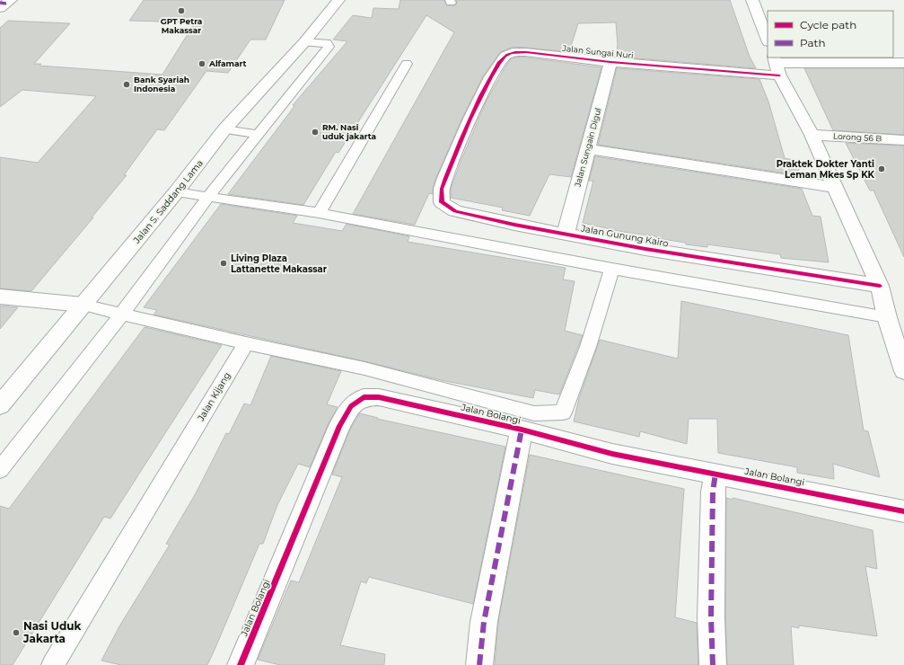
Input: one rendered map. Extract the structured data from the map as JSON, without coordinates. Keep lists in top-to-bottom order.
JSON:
{
  "streets": {
    "street": [
      "Jalan Sungai Nuri",
      "Lorong 56 B",
      "Jalan Sungain Digul",
      "Jalan S. Saddang Lama",
      "Jalan Gunung Kairo",
      "Jalan Bolangi"
    ],
    "lane": ["Jalan Kijang"]
  },
  "crossings": [
    ["Jalan Sungai Nuri", "Jalan Sungain Digul"],
    ["Jalan Sungai Nuri", "Jalan Gunung Kairo"],
    ["Jalan Sungain Digul", "Jalan Gunung Kairo"],
    ["Jalan Kijang", "Jalan Bolangi"]
  ],
  "places": [
    "GPT Petra Makassar",
    "Alfamart",
    "Bank Syariah Indonesia",
    "RM. Nasi uduk jakarta",
    "Praktek Dokter Yanti Leman Mkes Sp KK",
    "Living Plaza Lattanette Makassar",
    "Nasi Uduk Jakarta"
  ],
  "legend": ["Cycle path", "Path"]
}
